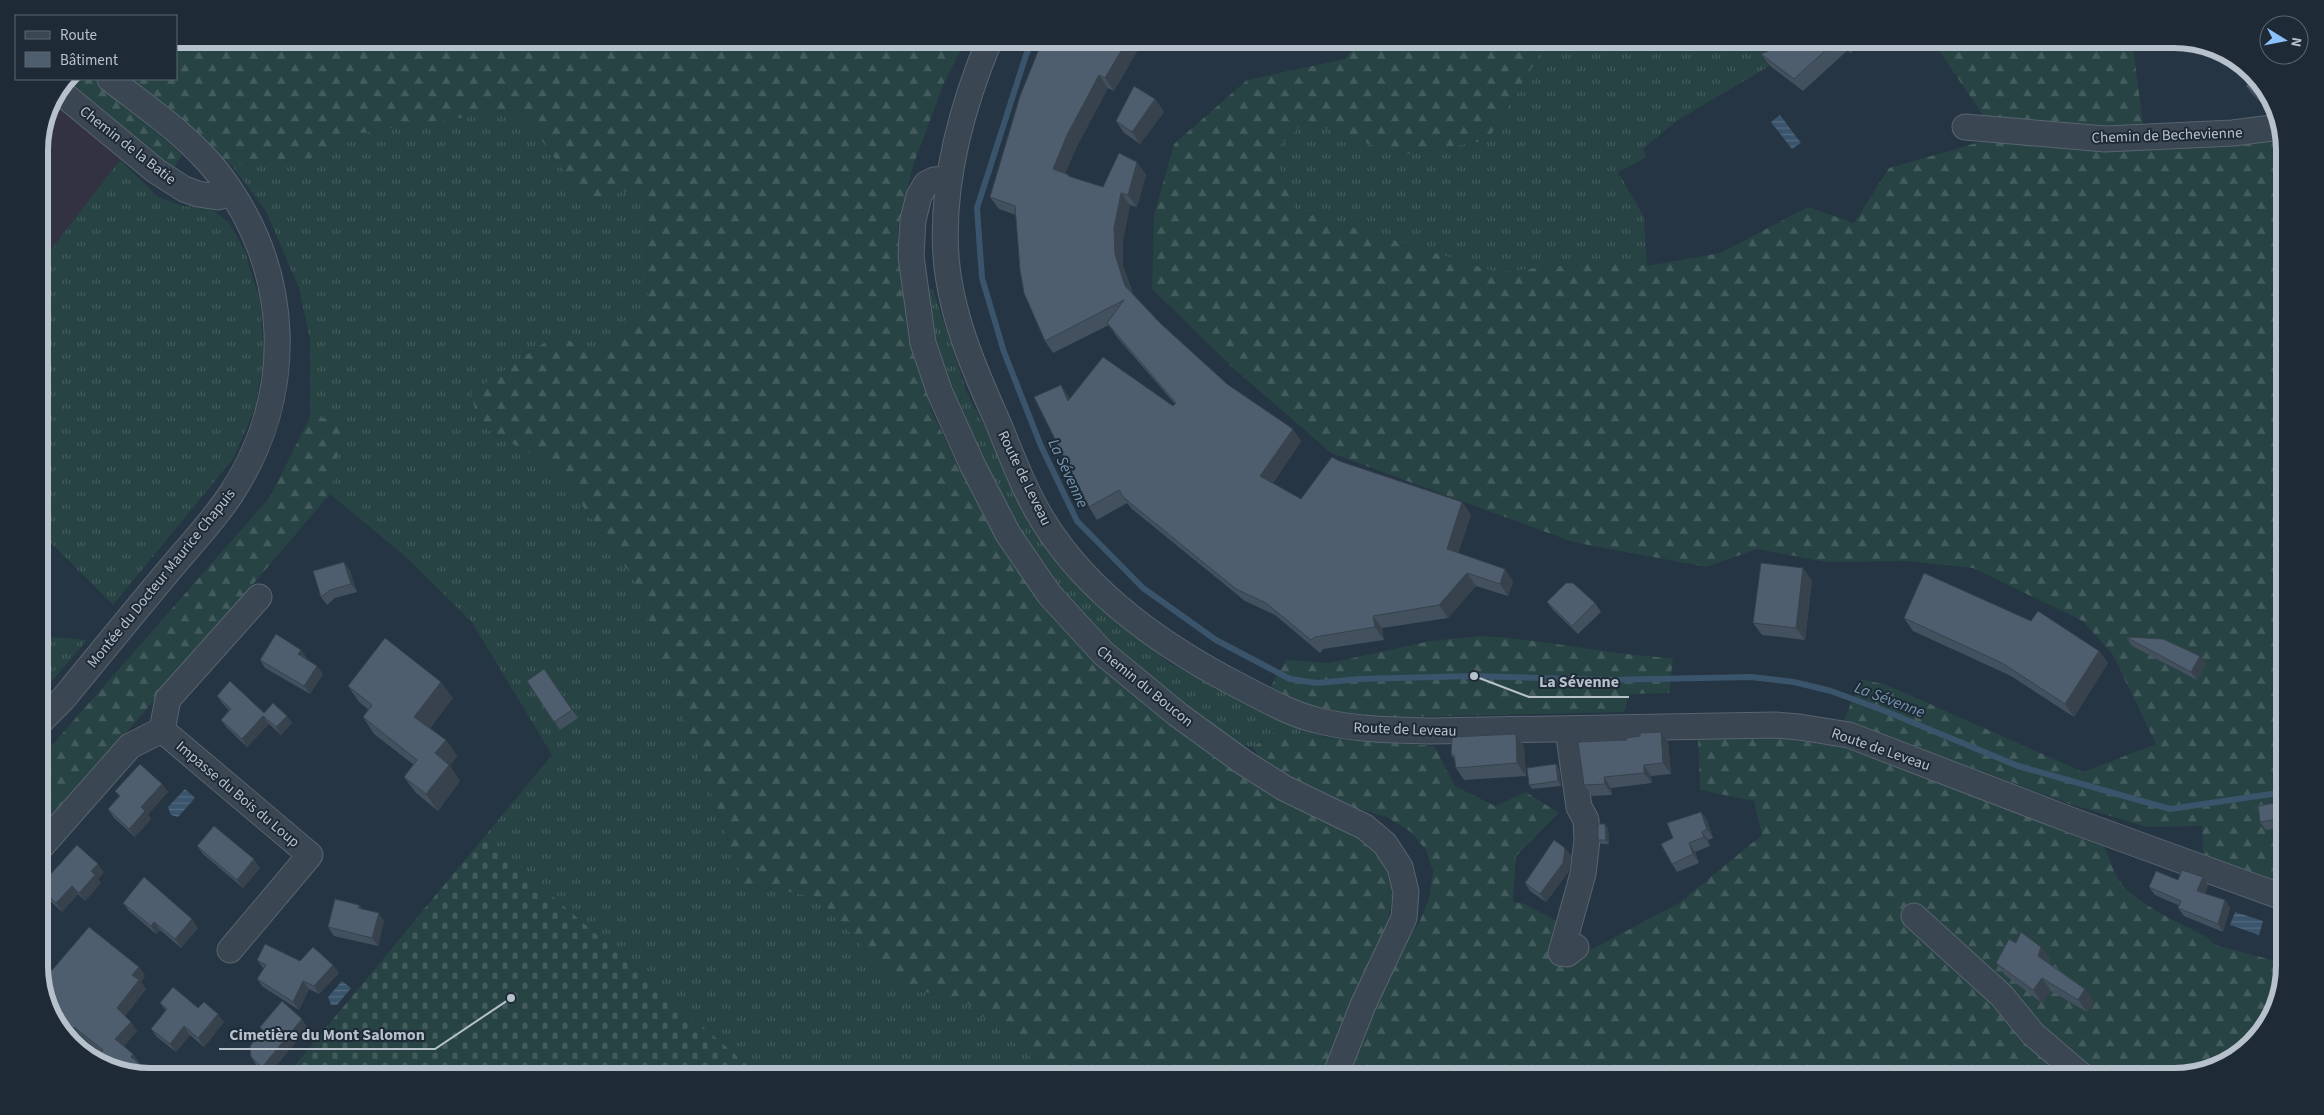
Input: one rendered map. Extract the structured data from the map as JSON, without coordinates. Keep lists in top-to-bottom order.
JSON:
{
  "streets": {
    "street": [
      "Chemin de Bechevienne",
      "Chemin de la Batie",
      "Route de Leveau",
      "Montée du Docteur Maurice Chapuis",
      "Chemin du Boucon",
      "Impasse du Bois du Loup"
    ]
  },
  "crossings": [
    ["Chemin de la Batie", "Montée du Docteur Maurice Chapuis"],
    ["Route de Leveau", "Chemin du Boucon"]
  ],
  "water": ["La Sévenne"],
  "places": ["La Sévenne", "Cimetière du Mont Salomon"],
  "legend": ["Route", "Bâtiment"],
  "north": "right"
}
